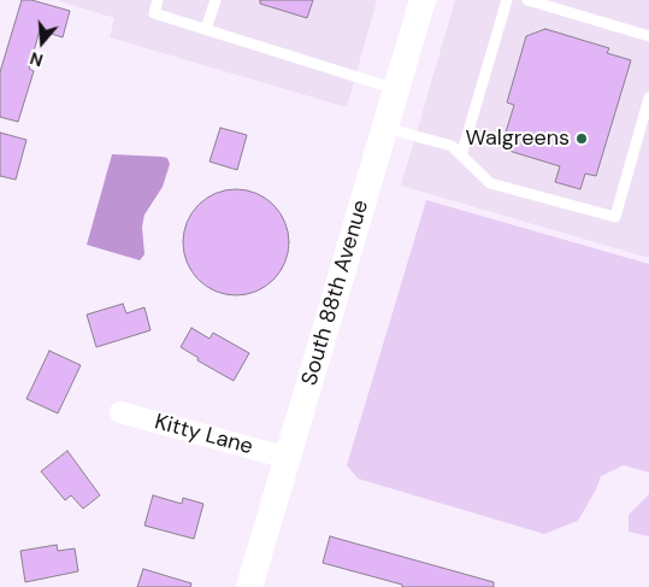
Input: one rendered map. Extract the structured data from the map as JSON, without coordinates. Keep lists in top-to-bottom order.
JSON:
{
  "streets": {
    "street": ["South 88th Avenue", "Kitty Lane"]
  },
  "crossings": [
    ["South 88th Avenue", "Kitty Lane"]
  ],
  "places": ["Walgreens"],
  "north": "bottom"
}
